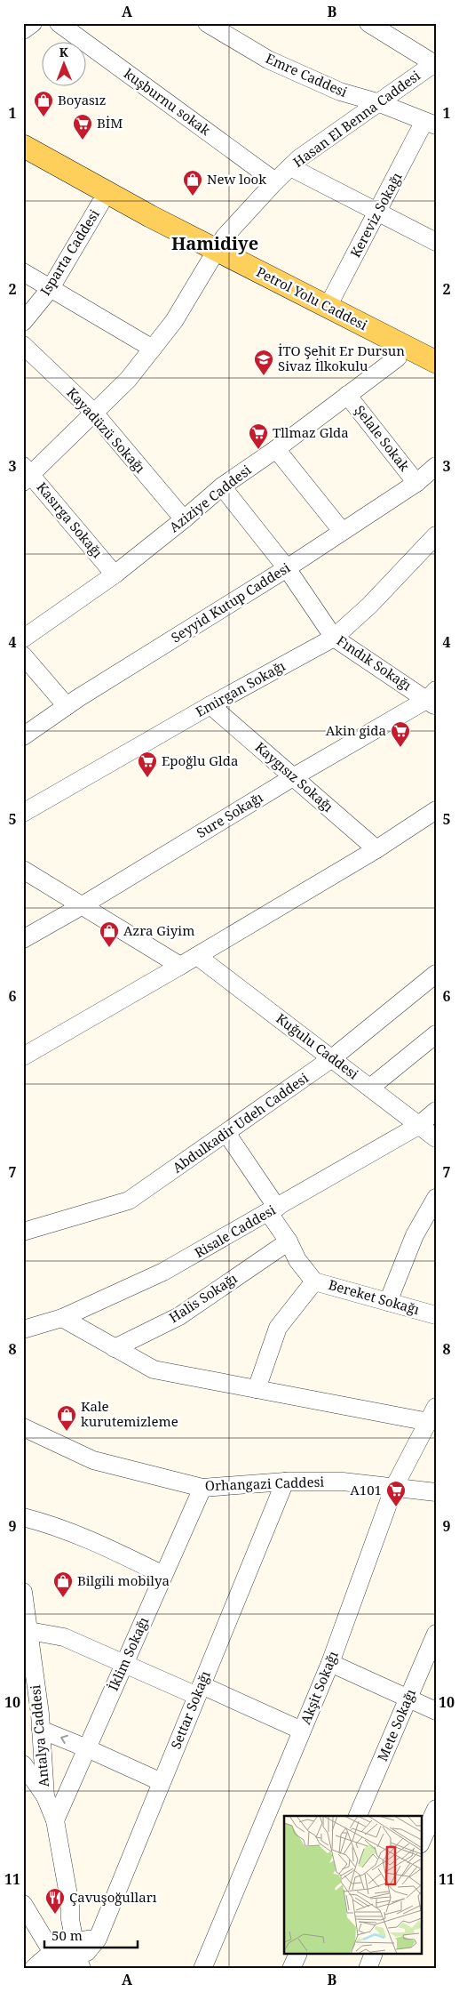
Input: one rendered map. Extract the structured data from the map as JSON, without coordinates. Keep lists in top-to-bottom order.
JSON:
{
  "streets": {
    "main road": ["Petrol Yolu Caddesi"],
    "street": [
      "Emre Caddesi",
      "kuşburnu sokak",
      "Hasan El Benna Caddesi",
      "Kereviz Sokağı",
      "Isparta Caddesi",
      "Kayadüzü Sokağı",
      "Şelale Sokak",
      "Aziziye Caddesi",
      "Kasırga Sokağı",
      "Seyyid Kutup Caddesi",
      "Fındık Sokağı",
      "Emirgan Sokağı",
      "Kaygısız Sokağı",
      "Sure Sokağı",
      "Kuğulu Caddesi",
      "Abdulkadir Udeh Caddesi",
      "Risale Caddesi",
      "Bereket Sokağı",
      "Halis Sokağı",
      "Orhangazi Caddesi",
      "İklim Sokağı",
      "Akşit Sokağı",
      "Settar Sokağı",
      "Mete Sokağı",
      "Antalya Caddesi"
    ]
  },
  "crossings": [
    ["Emre Caddesi", "Hasan El Benna Caddesi"],
    ["Emre Caddesi", "Kereviz Sokağı"],
    ["kuşburnu sokak", "Hasan El Benna Caddesi"],
    ["Hasan El Benna Caddesi", "Petrol Yolu Caddesi"],
    ["Hasan El Benna Caddesi", "Kayadüzü Sokağı"],
    ["Hasan El Benna Caddesi", "Kasırga Sokağı"],
    ["Kereviz Sokağı", "Petrol Yolu Caddesi"],
    ["Isparta Caddesi", "Petrol Yolu Caddesi"],
    ["Petrol Yolu Caddesi", "Aziziye Caddesi"],
    ["Kayadüzü Sokağı", "Aziziye Caddesi"],
    ["Şelale Sokak", "Aziziye Caddesi"],
    ["Şelale Sokak", "Seyyid Kutup Caddesi"],
    ["Aziziye Caddesi", "Kasırga Sokağı"],
    ["Aziziye Caddesi", "Fındık Sokağı"],
    ["Seyyid Kutup Caddesi", "Fındık Sokağı"],
    ["Fındık Sokağı", "Emirgan Sokağı"],
    ["Fındık Sokağı", "Sure Sokağı"],
    ["Emirgan Sokağı", "Kaygısız Sokağı"],
    ["Kaygısız Sokağı", "Sure Sokağı"],
    ["Kuğulu Caddesi", "Abdulkadir Udeh Caddesi"],
    ["Kuğulu Caddesi", "Risale Caddesi"],
    ["Abdulkadir Udeh Caddesi", "Bereket Sokağı"],
    ["Risale Caddesi", "Bereket Sokağı"],
    ["Bereket Sokağı", "Halis Sokağı"],
    ["Orhangazi Caddesi", "İklim Sokağı"],
    ["Orhangazi Caddesi", "Akşit Sokağı"],
    ["Orhangazi Caddesi", "Settar Sokağı"],
    ["İklim Sokağı", "Antalya Caddesi"],
    ["Settar Sokağı", "Antalya Caddesi"]
  ],
  "districts": ["Hamidiye"],
  "places": {
    "shop": [
      "Boyasız",
      "New look",
      "Azra Giyim",
      "Kale kurutemizleme",
      "Bilgili mobilya"
    ],
    "supermarket": [
      "BİM",
      "Tllmaz Glda",
      "Akin gida",
      "Epoğlu Glda",
      "A101"
    ],
    "school or university": ["İTO Şehit Er Dursun Sivaz İlkokulu"],
    "restaurant": ["Çavuşoğulları"]
  },
  "scale_bar": "50 m",
  "north": "top",
  "grid": {
    "columns": ["A", "B"],
    "rows": [
      "1",
      "2",
      "3",
      "4",
      "5",
      "6",
      "7",
      "8",
      "9",
      "10",
      "11"
    ]
  }
}
